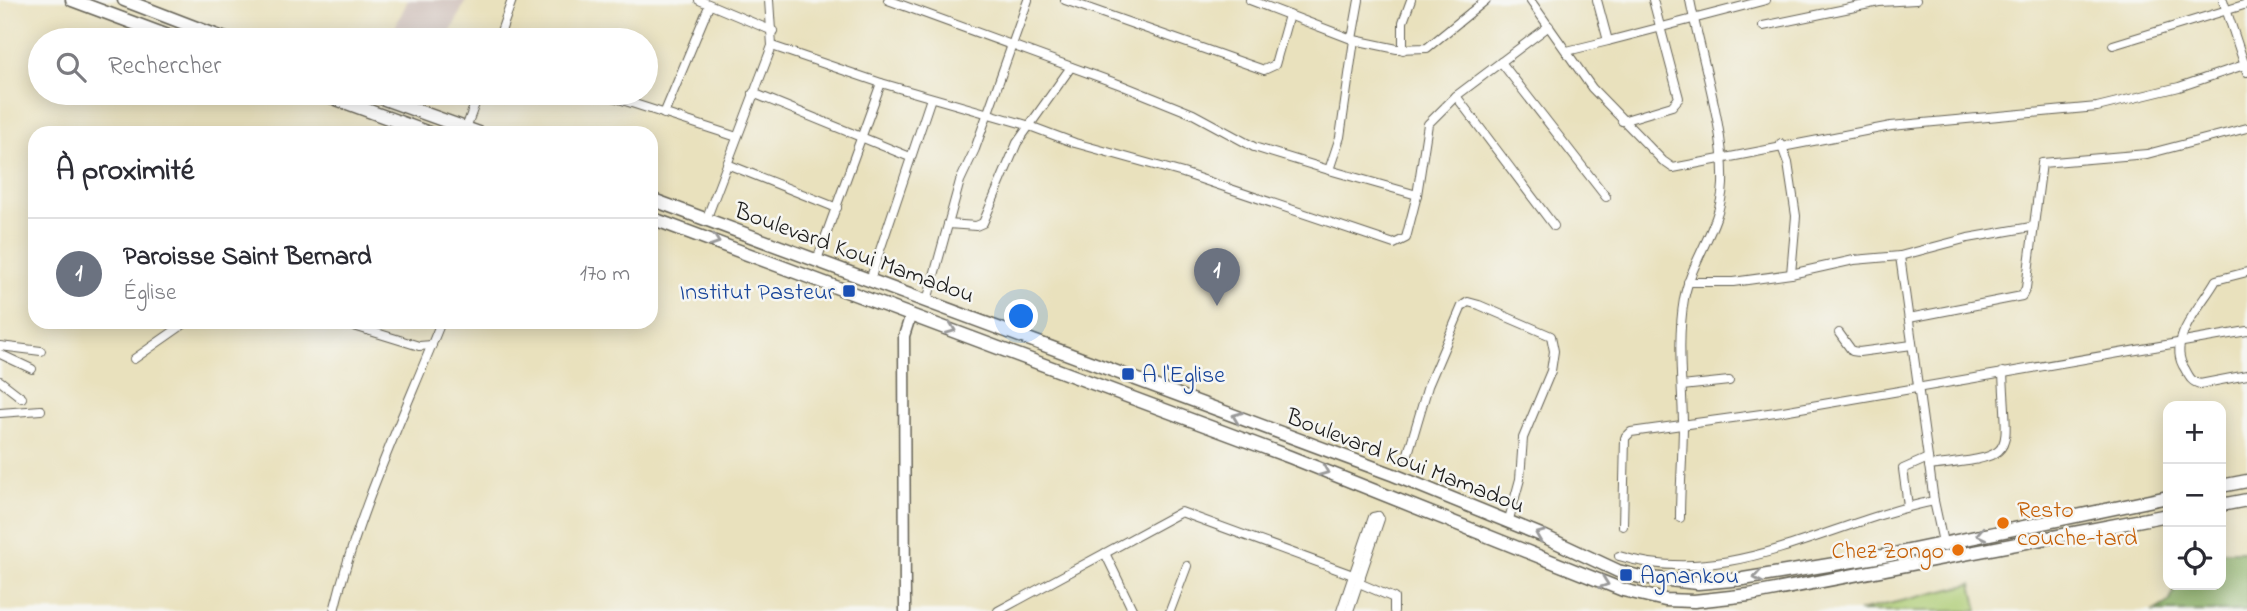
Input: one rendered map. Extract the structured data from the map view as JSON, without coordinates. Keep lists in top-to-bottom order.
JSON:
{
  "streets": {
    "main road": ["Boulevard Koui Mamadou"]
  },
  "places": {
    "transit": ["Institut Pasteur", "A l'Eglise", "Agnankou"],
    "other": ["Resto couche-tard", "Chez Zongo"]
  },
  "page": {
    "search": "Rechercher",
    "heading": "À proximité",
    "list": [
      {
        "mark": "1",
        "name": "Paroisse Saint Bernard",
        "note": "Église",
        "value": "170 m"
      }
    ],
    "pins": "1",
    "map_buttons": ["+", "−"]
  }
}
